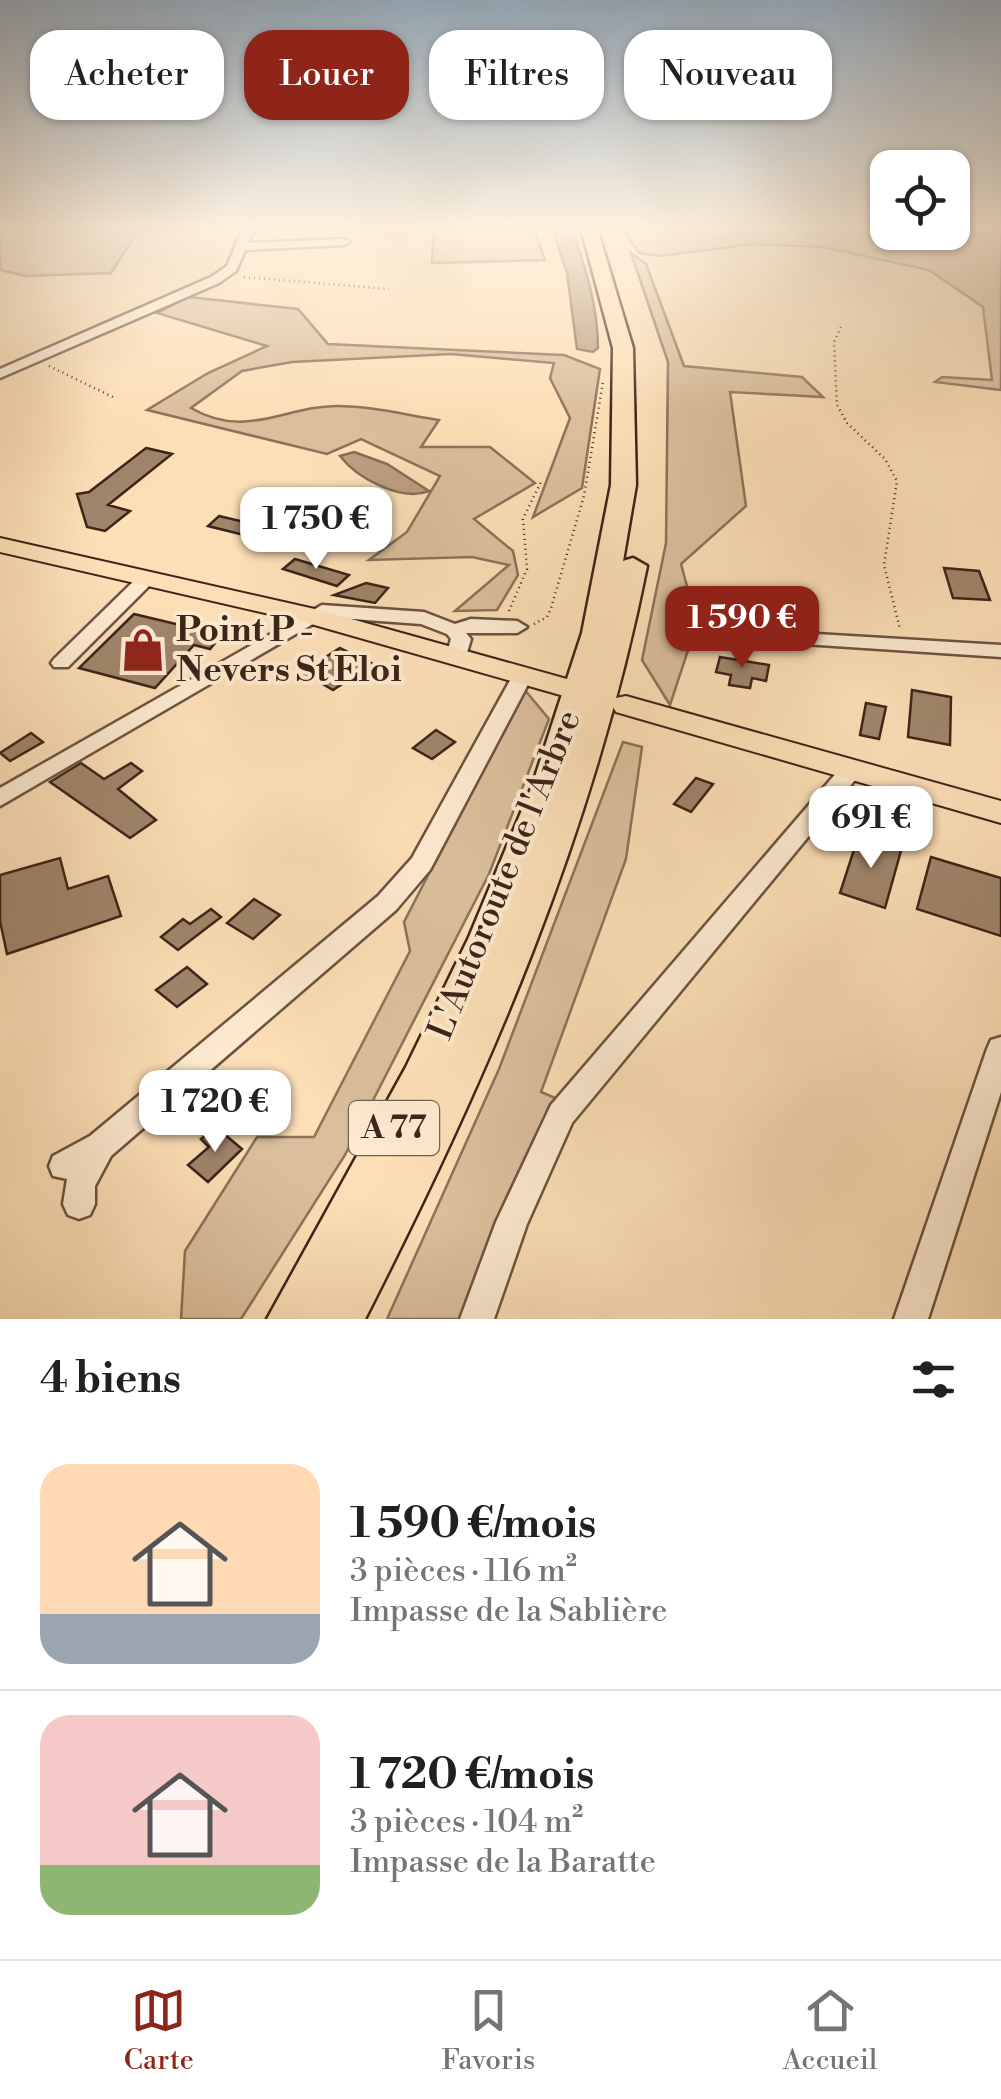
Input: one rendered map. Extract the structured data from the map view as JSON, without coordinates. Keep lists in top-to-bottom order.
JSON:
{
  "streets": {
    "highway": ["L'Autoroute de l'Arbre", "A 77"]
  },
  "places": {
    "shop": ["Point P - Nevers St Eloi"]
  },
  "page": {
    "chip": [
      "Acheter",
      "Louer",
      "Filtres",
      "Nouveau"
    ],
    "price": [
      "1 750 €",
      "1 590 €",
      "691 €",
      "1 720 €"
    ],
    "heading": "4 biens",
    "list": [
      {
        "name": "1 590 €/mois",
        "note": "3 pièces · 116 m² · Impasse de la Sablière"
      },
      {
        "name": "1 720 €/mois",
        "note": "3 pièces · 104 m² · Impasse de la Baratte"
      }
    ],
    "tabs": ["Carte", "Favoris", "Accueil"]
  }
}
